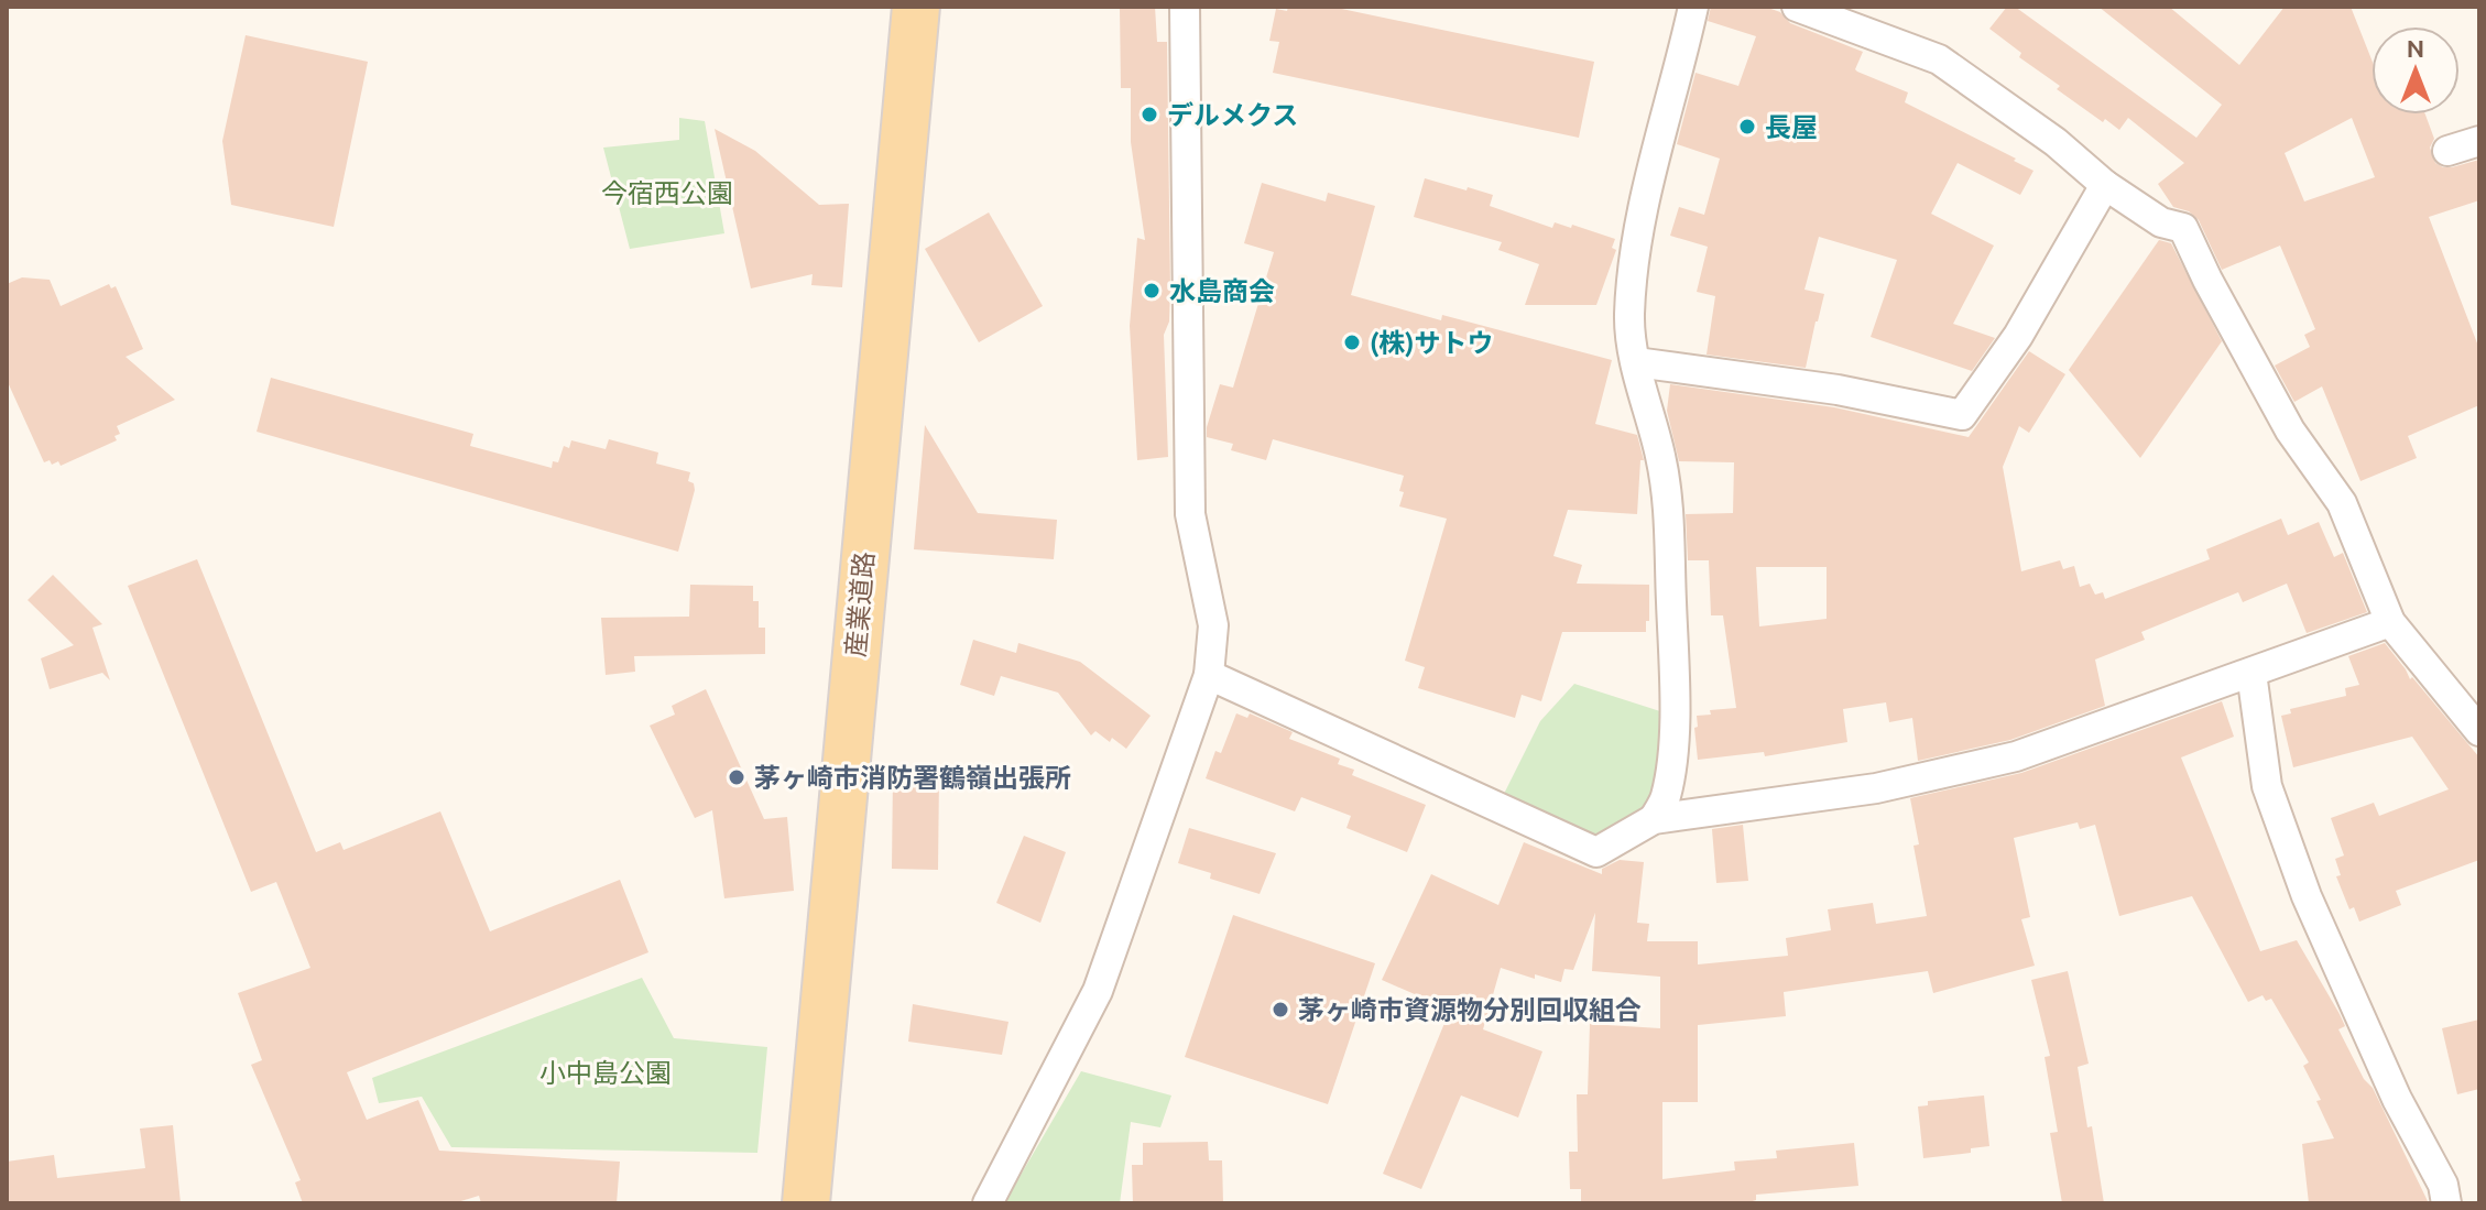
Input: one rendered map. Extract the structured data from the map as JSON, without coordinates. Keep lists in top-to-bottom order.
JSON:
{
  "streets": {
    "main road": ["産業道路"]
  },
  "parks": ["今宿西公園", "小中島公園"],
  "places": [
    "デルメクス",
    "長屋",
    "水島商会",
    "(株)サトウ",
    "茅ヶ崎市消防署鶴嶺出張所",
    "茅ヶ崎市資源物分別回収組合"
  ],
  "north": "top"
}
